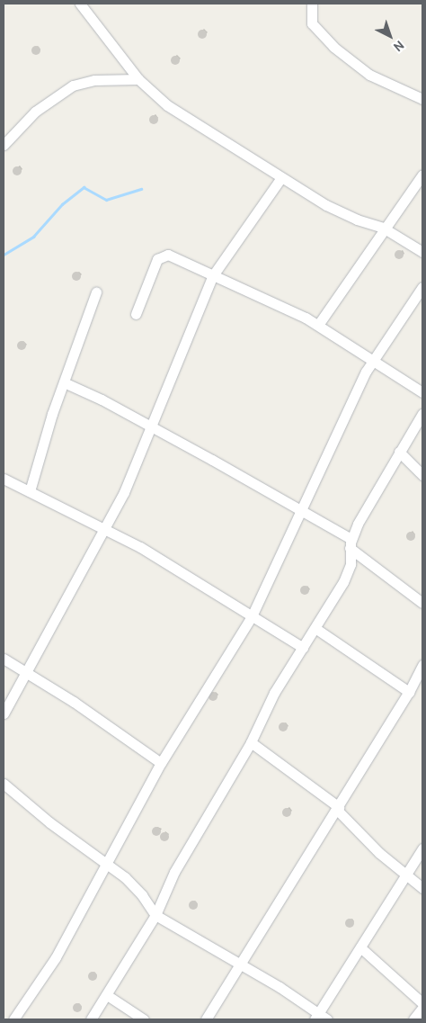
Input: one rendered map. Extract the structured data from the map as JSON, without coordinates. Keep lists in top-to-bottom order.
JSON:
{
  "north": "bottom right"
}
